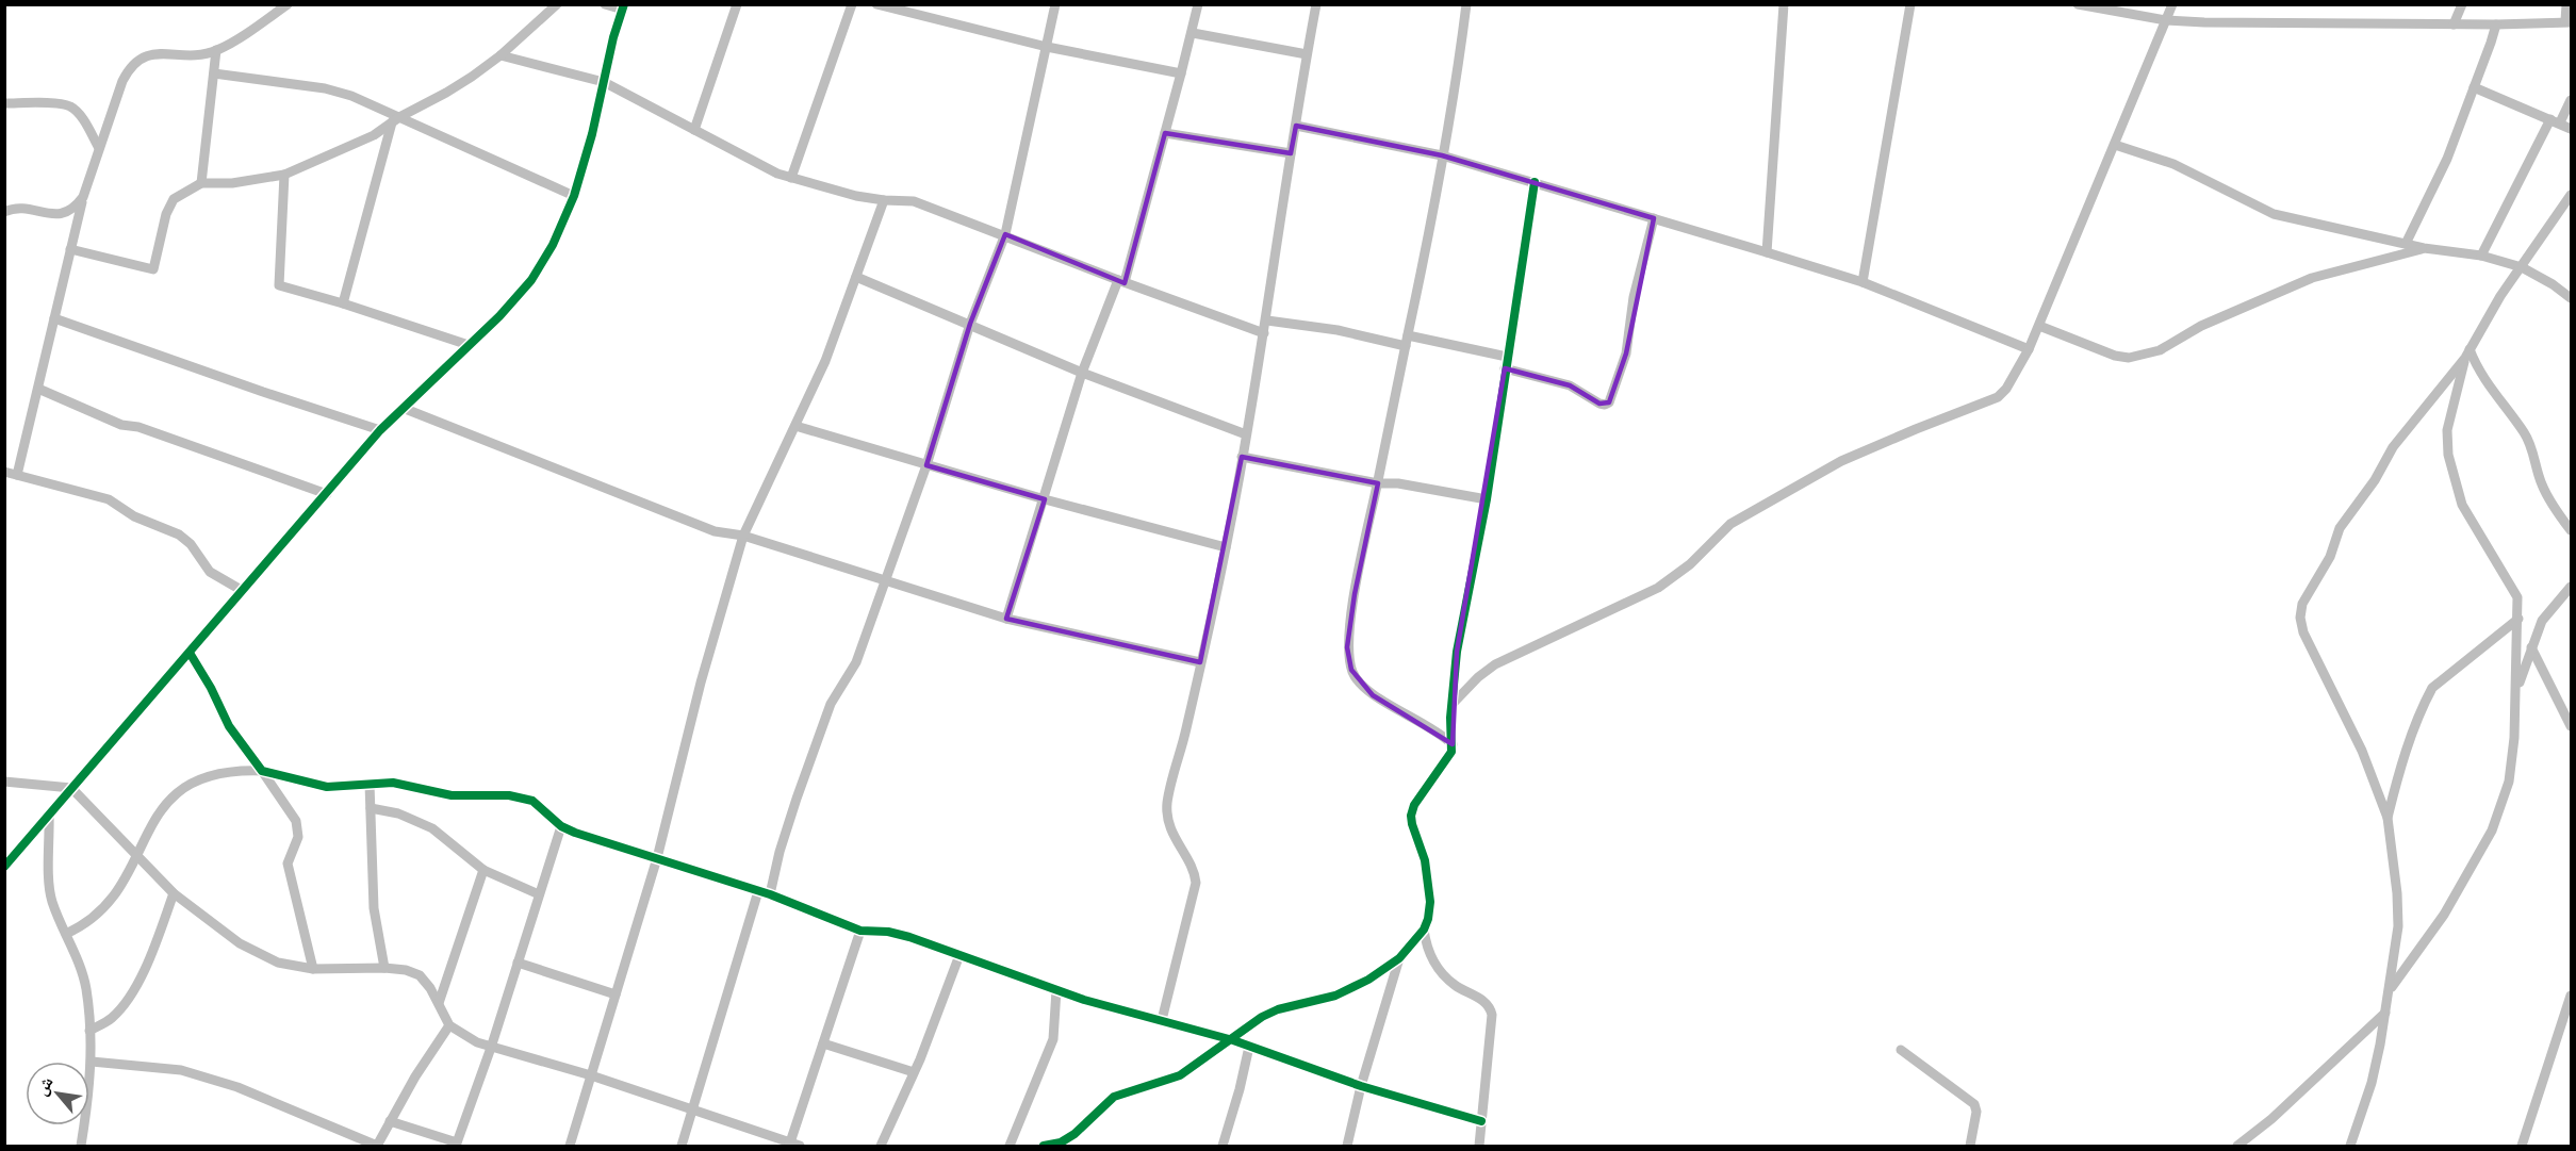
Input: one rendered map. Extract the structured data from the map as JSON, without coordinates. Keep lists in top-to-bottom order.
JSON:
{
  "north": "top left"
}
